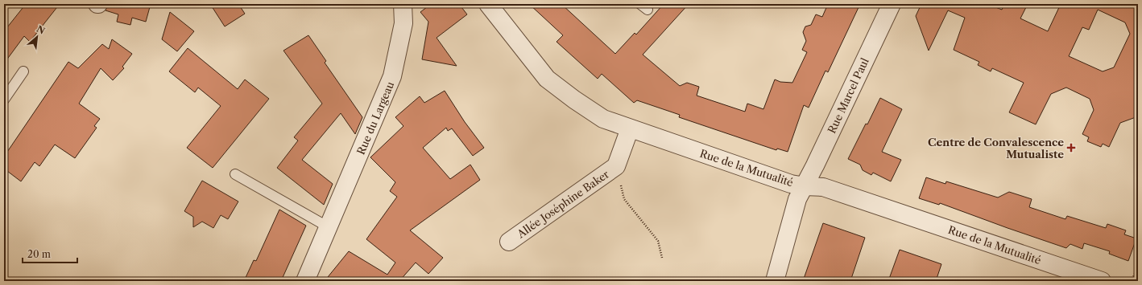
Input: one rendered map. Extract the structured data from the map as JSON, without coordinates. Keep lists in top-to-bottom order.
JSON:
{
  "streets": {
    "street": [
      "Rue Marcel Paul",
      "Rue du Largeau",
      "Rue de la Mutualité",
      "Allée Joséphine Baker"
    ]
  },
  "crossings": [
    ["Rue Marcel Paul", "Rue de la Mutualité"],
    ["Rue de la Mutualité", "Allée Joséphine Baker"]
  ],
  "places": {
    "health": ["Centre de Convalescence Mutualiste"]
  },
  "scale_bar": "20 m",
  "north": "top right"
}
